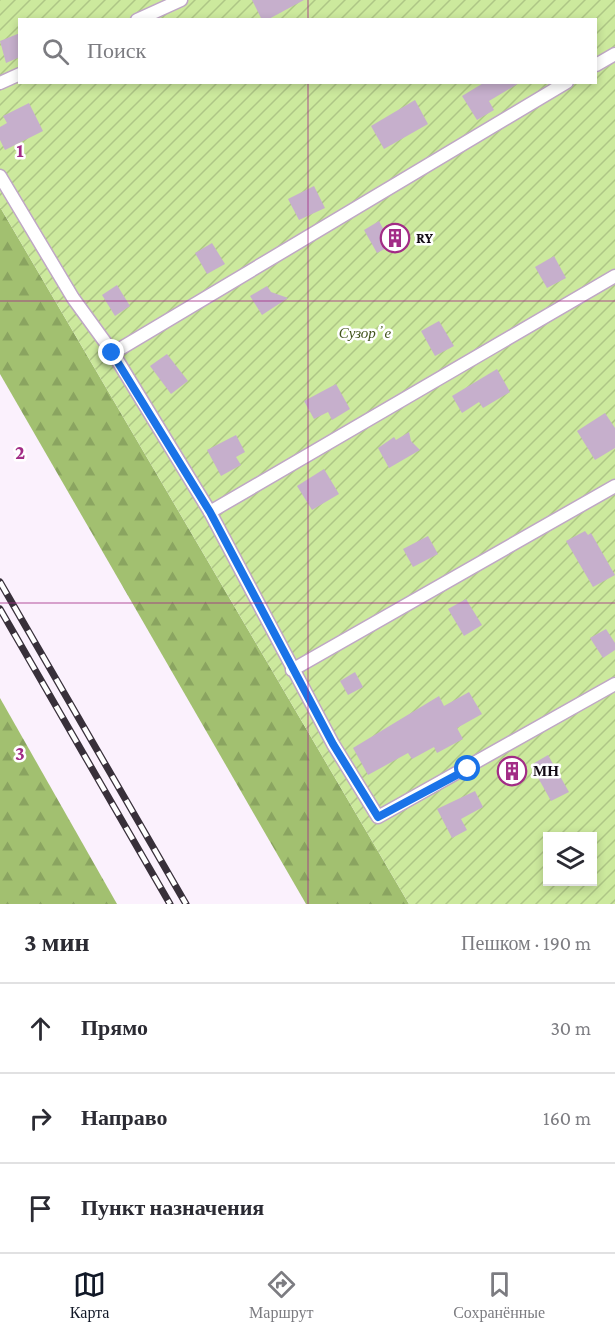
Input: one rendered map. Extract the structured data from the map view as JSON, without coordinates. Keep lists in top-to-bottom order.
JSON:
{
  "parks": ["Сузорʼе"],
  "places": {
    "building": ["RY", "МН"]
  },
  "page": {
    "search": "Поиск",
    "heading": ["3 мин", "Пешком · 190 m"],
    "list": [
      ["Прямо", "30 m"],
      ["Направо", "160 m"],
      "Пункт назначения"
    ],
    "nav": ["Карта", "Маршрут", "Сохранённые"]
  },
  "grid": {
    "rows": ["1", "2", "3"]
  }
}
